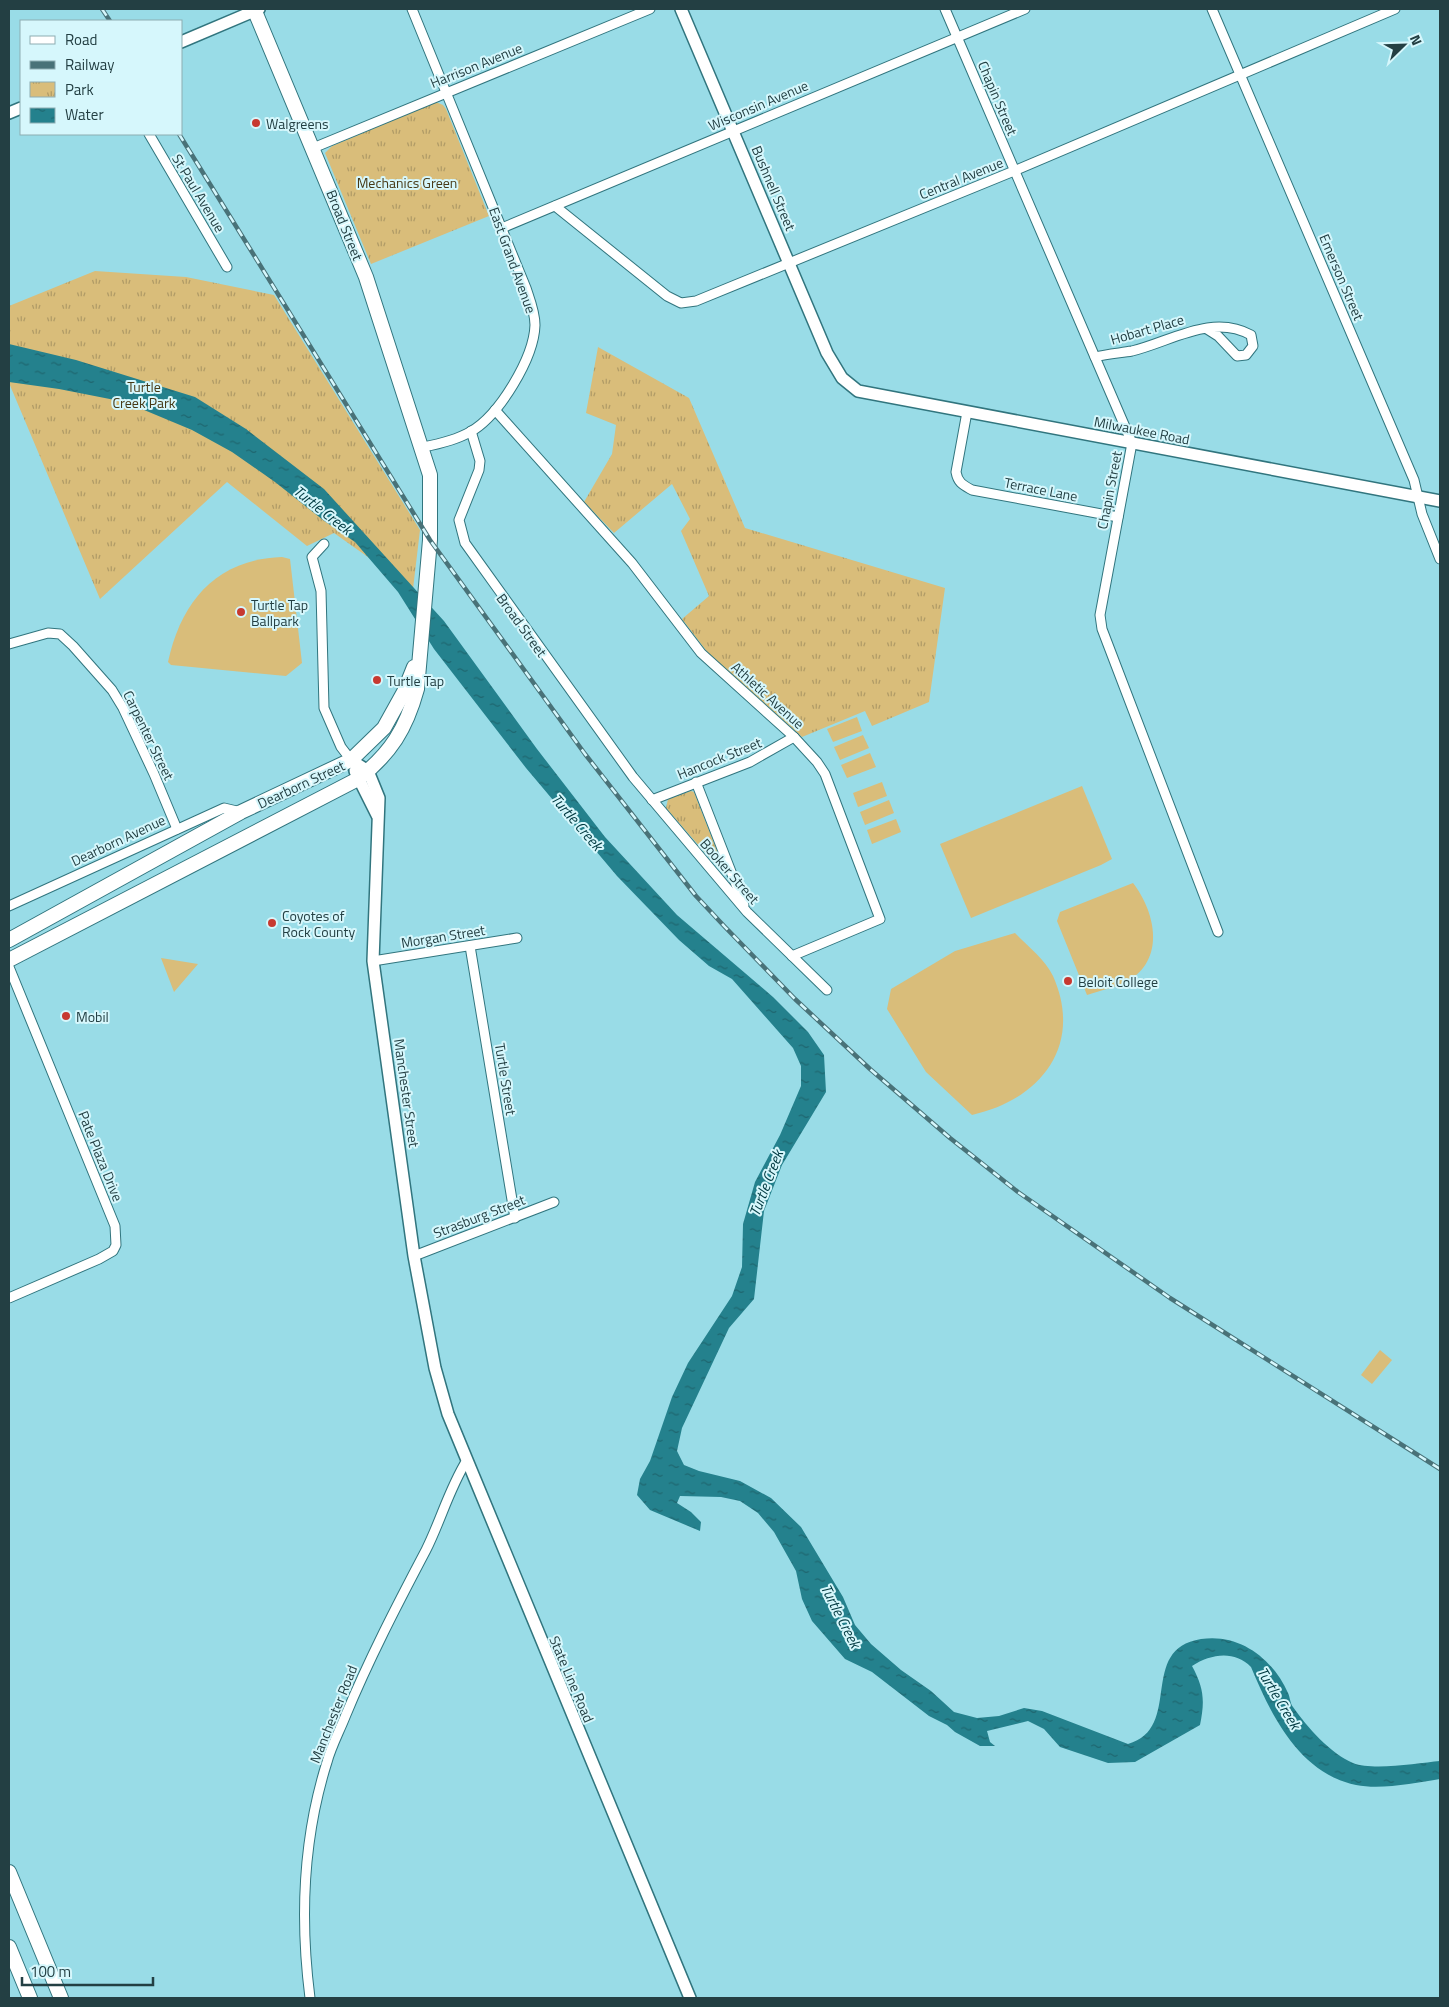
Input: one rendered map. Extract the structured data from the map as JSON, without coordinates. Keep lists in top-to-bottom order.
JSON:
{
  "streets": {
    "main road": ["Broad Street", "Dearborn Street"],
    "street": [
      "Harrison Avenue",
      "Chapin Street",
      "Wisconsin Avenue",
      "Central Avenue",
      "Bushnell Street",
      "St Paul Avenue",
      "East Grand Avenue",
      "Emerson Street",
      "Hobart Place",
      "Milwaukee Road",
      "Terrace Lane",
      "Athletic Avenue",
      "Carpenter Street",
      "Hancock Street",
      "Dearborn Avenue",
      "Booker Street",
      "Morgan Street",
      "Turtle Street",
      "Manchester Street",
      "Pate Plaza Drive",
      "Strasburg Street",
      "State Line Road",
      "Manchester Road"
    ]
  },
  "crossings": [
    ["Harrison Avenue", "Broad Street"],
    ["Harrison Avenue", "East Grand Avenue"],
    ["Chapin Street", "Wisconsin Avenue"],
    ["Chapin Street", "Central Avenue"],
    ["Chapin Street", "Hobart Place"],
    ["Chapin Street", "Milwaukee Road"],
    ["Chapin Street", "Terrace Lane"],
    ["Wisconsin Avenue", "Central Avenue"],
    ["Wisconsin Avenue", "Bushnell Street"],
    ["Wisconsin Avenue", "East Grand Avenue"],
    ["Central Avenue", "Bushnell Street"],
    ["Central Avenue", "Emerson Street"],
    ["Bushnell Street", "Milwaukee Road"],
    ["Broad Street", "East Grand Avenue"],
    ["Broad Street", "Hancock Street"],
    ["Broad Street", "Booker Street"],
    ["East Grand Avenue", "Athletic Avenue"],
    ["Emerson Street", "Milwaukee Road"],
    ["Milwaukee Road", "Terrace Lane"],
    ["Athletic Avenue", "Hancock Street"],
    ["Athletic Avenue", "Booker Street"],
    ["Carpenter Street", "Dearborn Avenue"],
    ["Hancock Street", "Booker Street"],
    ["Dearborn Street", "Dearborn Avenue"],
    ["Dearborn Street", "Manchester Street"],
    ["Morgan Street", "Turtle Street"],
    ["Morgan Street", "Manchester Street"],
    ["Turtle Street", "Strasburg Street"],
    ["Manchester Street", "Strasburg Street"],
    ["Manchester Street", "State Line Road"],
    ["State Line Road", "Manchester Road"]
  ],
  "water": ["Turtle Creek"],
  "parks": ["Mechanics Green", "Turtle Creek Park"],
  "places": [
    "Walgreens",
    "Turtle Tap Ballpark",
    "Turtle Tap",
    "Coyotes of Rock County",
    "Beloit College",
    "Mobil"
  ],
  "legend": [
    "Road",
    "Railway",
    "Park",
    "Water"
  ],
  "scale_bar": "100 m",
  "north": "top right"
}
